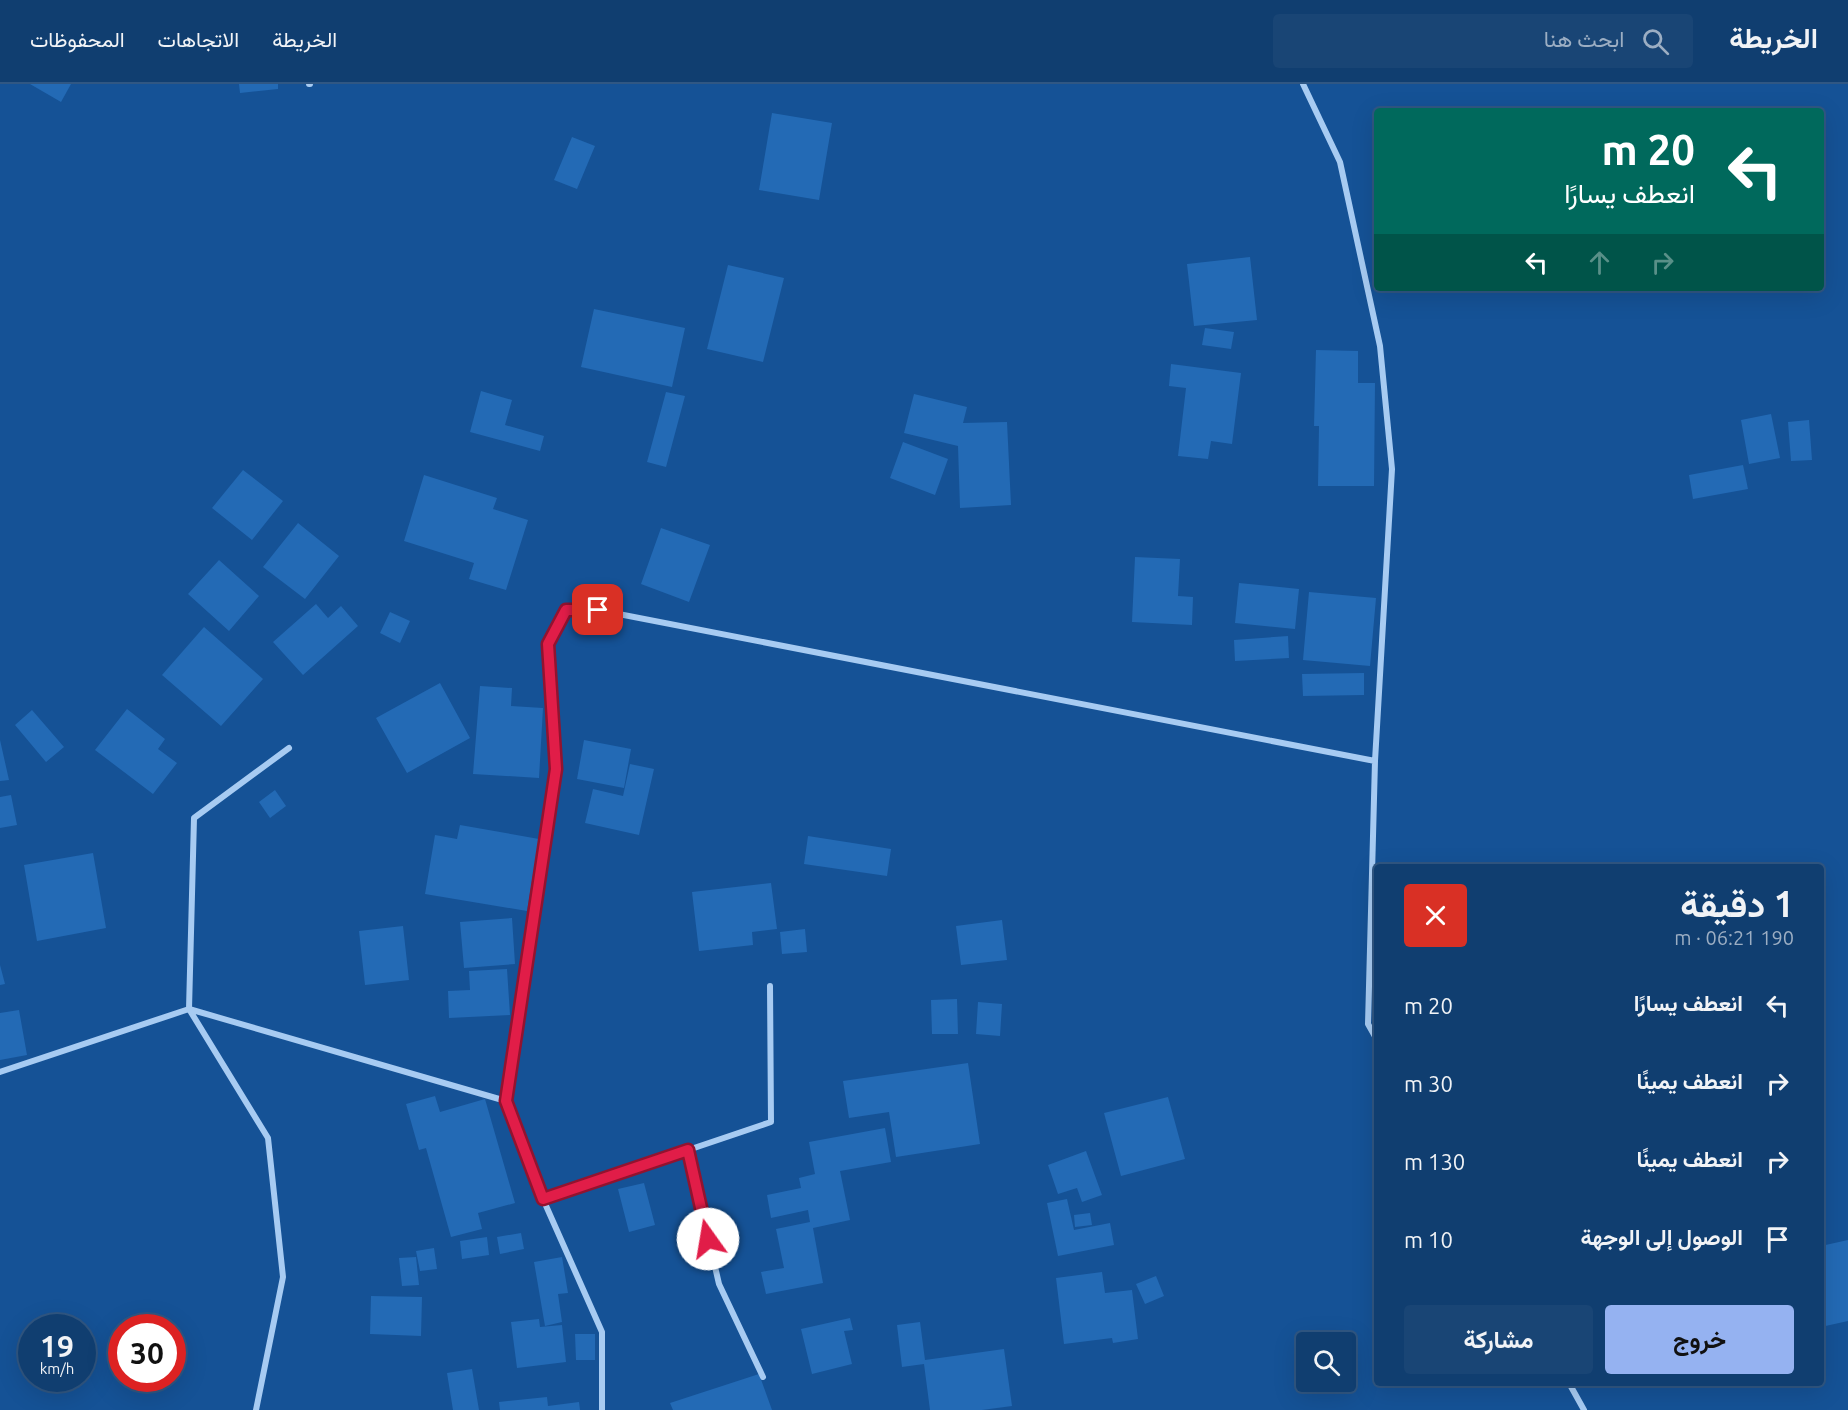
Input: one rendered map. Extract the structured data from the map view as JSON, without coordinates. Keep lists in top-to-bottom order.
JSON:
{
  "page": {
    "header": "الخريطة",
    "search": "ابحث هنا",
    "nav": ["الخريطة", "الاتجاهات", "المحفوظات"],
    "turn": ["20 m", "انعطف يسارًا"],
    "heading": ["1 دقيقة", "190 m · 06:21"],
    "list": [
      {
        "name": "انعطف يسارًا",
        "value": "20 m"
      },
      {
        "name": "انعطف يمينًا",
        "value": "30 m"
      },
      {
        "name": "انعطف يمينًا",
        "value": "130 m"
      },
      {
        "name": "الوصول إلى الوجهة",
        "value": "10 m"
      }
    ],
    "buttons": ["خروج", "مشاركة"],
    "speed": "19 km/h",
    "limit": "30"
  }
}
